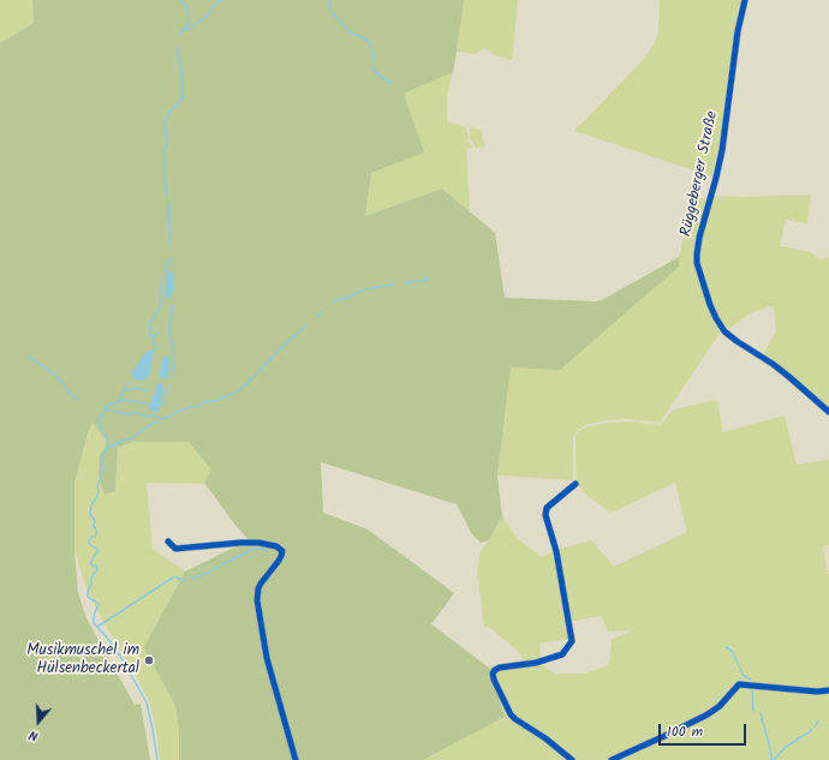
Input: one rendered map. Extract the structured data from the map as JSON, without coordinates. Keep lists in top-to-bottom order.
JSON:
{
  "streets": {
    "street": ["Rüggeberger Straße"]
  },
  "places": ["Musikmuschel im Hülsenbeckertal"],
  "scale_bar": "100 m",
  "north": "bottom"
}
